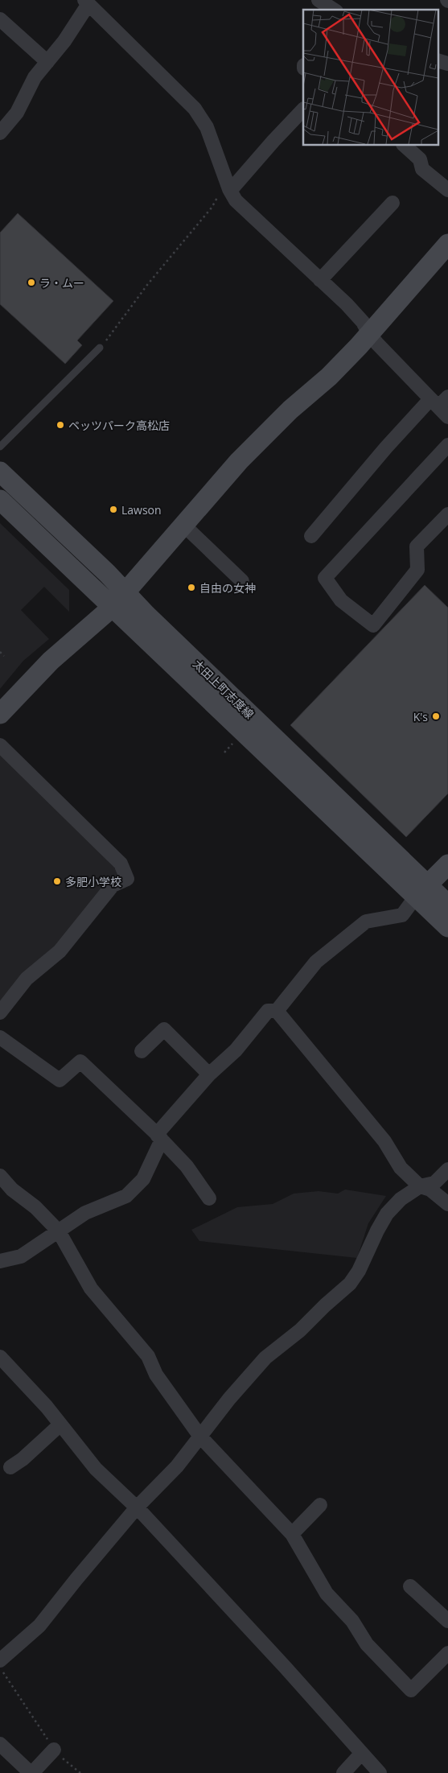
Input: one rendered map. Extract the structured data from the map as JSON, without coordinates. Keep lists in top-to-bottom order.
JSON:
{
  "streets": {
    "main road": ["太田上町志度線"]
  },
  "places": [
    "ラ・ムー",
    "ペッツパーク高松店",
    "Lawson",
    "自由の女神",
    "K's",
    "多肥小学校"
  ]
}
